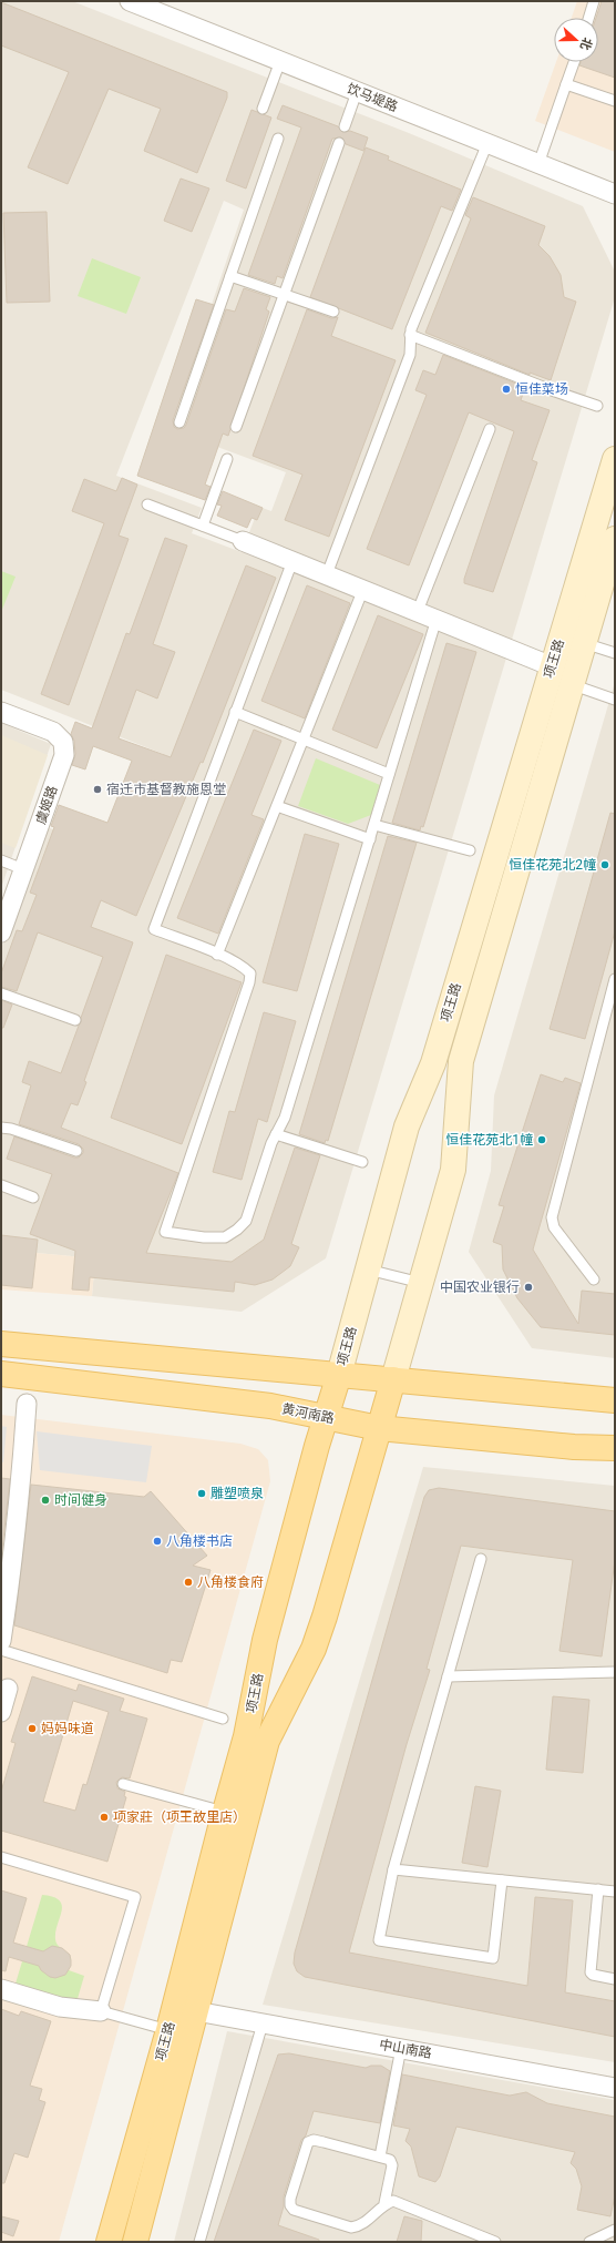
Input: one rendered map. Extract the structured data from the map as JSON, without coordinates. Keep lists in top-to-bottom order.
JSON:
{
  "streets": {
    "main road": ["项王路", "黄河南路"],
    "street": ["饮马堤路", "虞姬路", "中山南路"]
  },
  "crossings": [
    ["项王路", "黄河南路"],
    ["项王路", "中山南路"]
  ],
  "places": [
    "恒佳菜场",
    "宿迁市基督教施恩堂",
    "恒佳花苑北2幢",
    "恒佳花苑北1幢",
    "中国农业银行",
    "雕塑喷泉",
    "时间健身",
    "八角楼书店",
    "八角楼食府",
    "妈妈味道",
    "项家莊（项王故里店）"
  ],
  "north": "right"
}
